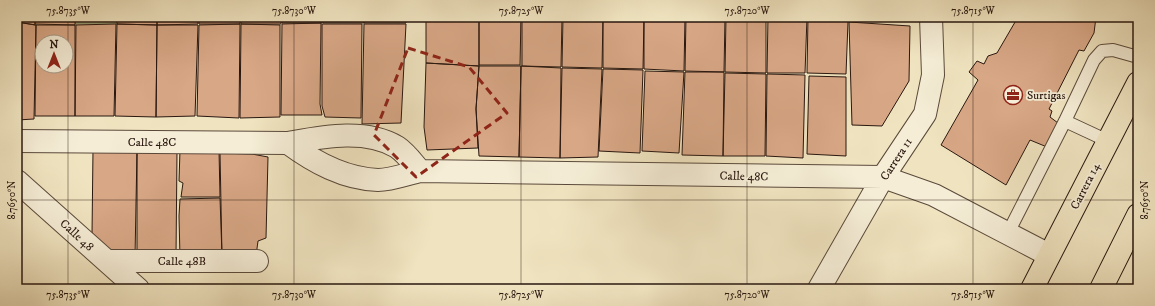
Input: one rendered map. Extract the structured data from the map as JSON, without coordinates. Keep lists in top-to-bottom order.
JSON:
{
  "streets": {
    "main road": ["Carrera 14"],
    "street": [
      "Calle 48C",
      "Carrera 11",
      "Calle 48",
      "Calle 48B"
    ]
  },
  "crossings": [
    ["Calle 48C", "Carrera 11"],
    ["Calle 48C", "Carrera 14"],
    ["Calle 48", "Calle 48B"]
  ],
  "places": {
    "office": ["Surtigas"]
  },
  "north": "top",
  "coordinates": [
    "75.8735°W",
    "75.8730°W",
    "75.8725°W",
    "75.8720°W",
    "75.8715°W",
    "8.7650°N"
  ]
}
